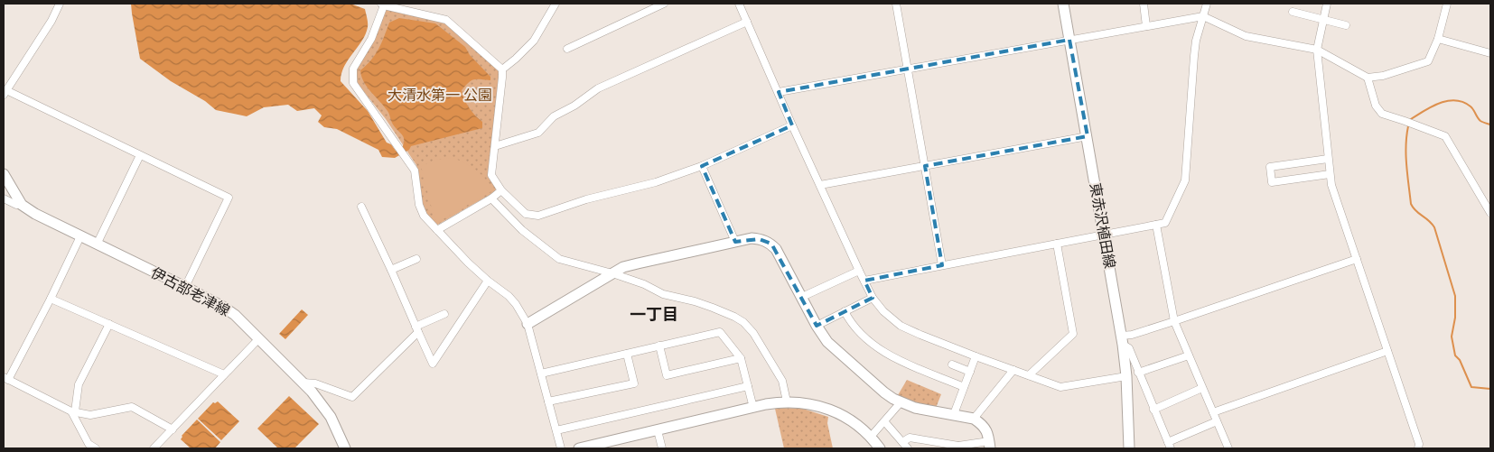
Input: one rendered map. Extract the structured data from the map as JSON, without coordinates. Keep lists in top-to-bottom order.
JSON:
{
  "streets": {
    "street": ["東赤沢植田線", "伊古部老津線"]
  },
  "districts": ["一丁目"],
  "parks": ["大清水第一 公園"]
}
